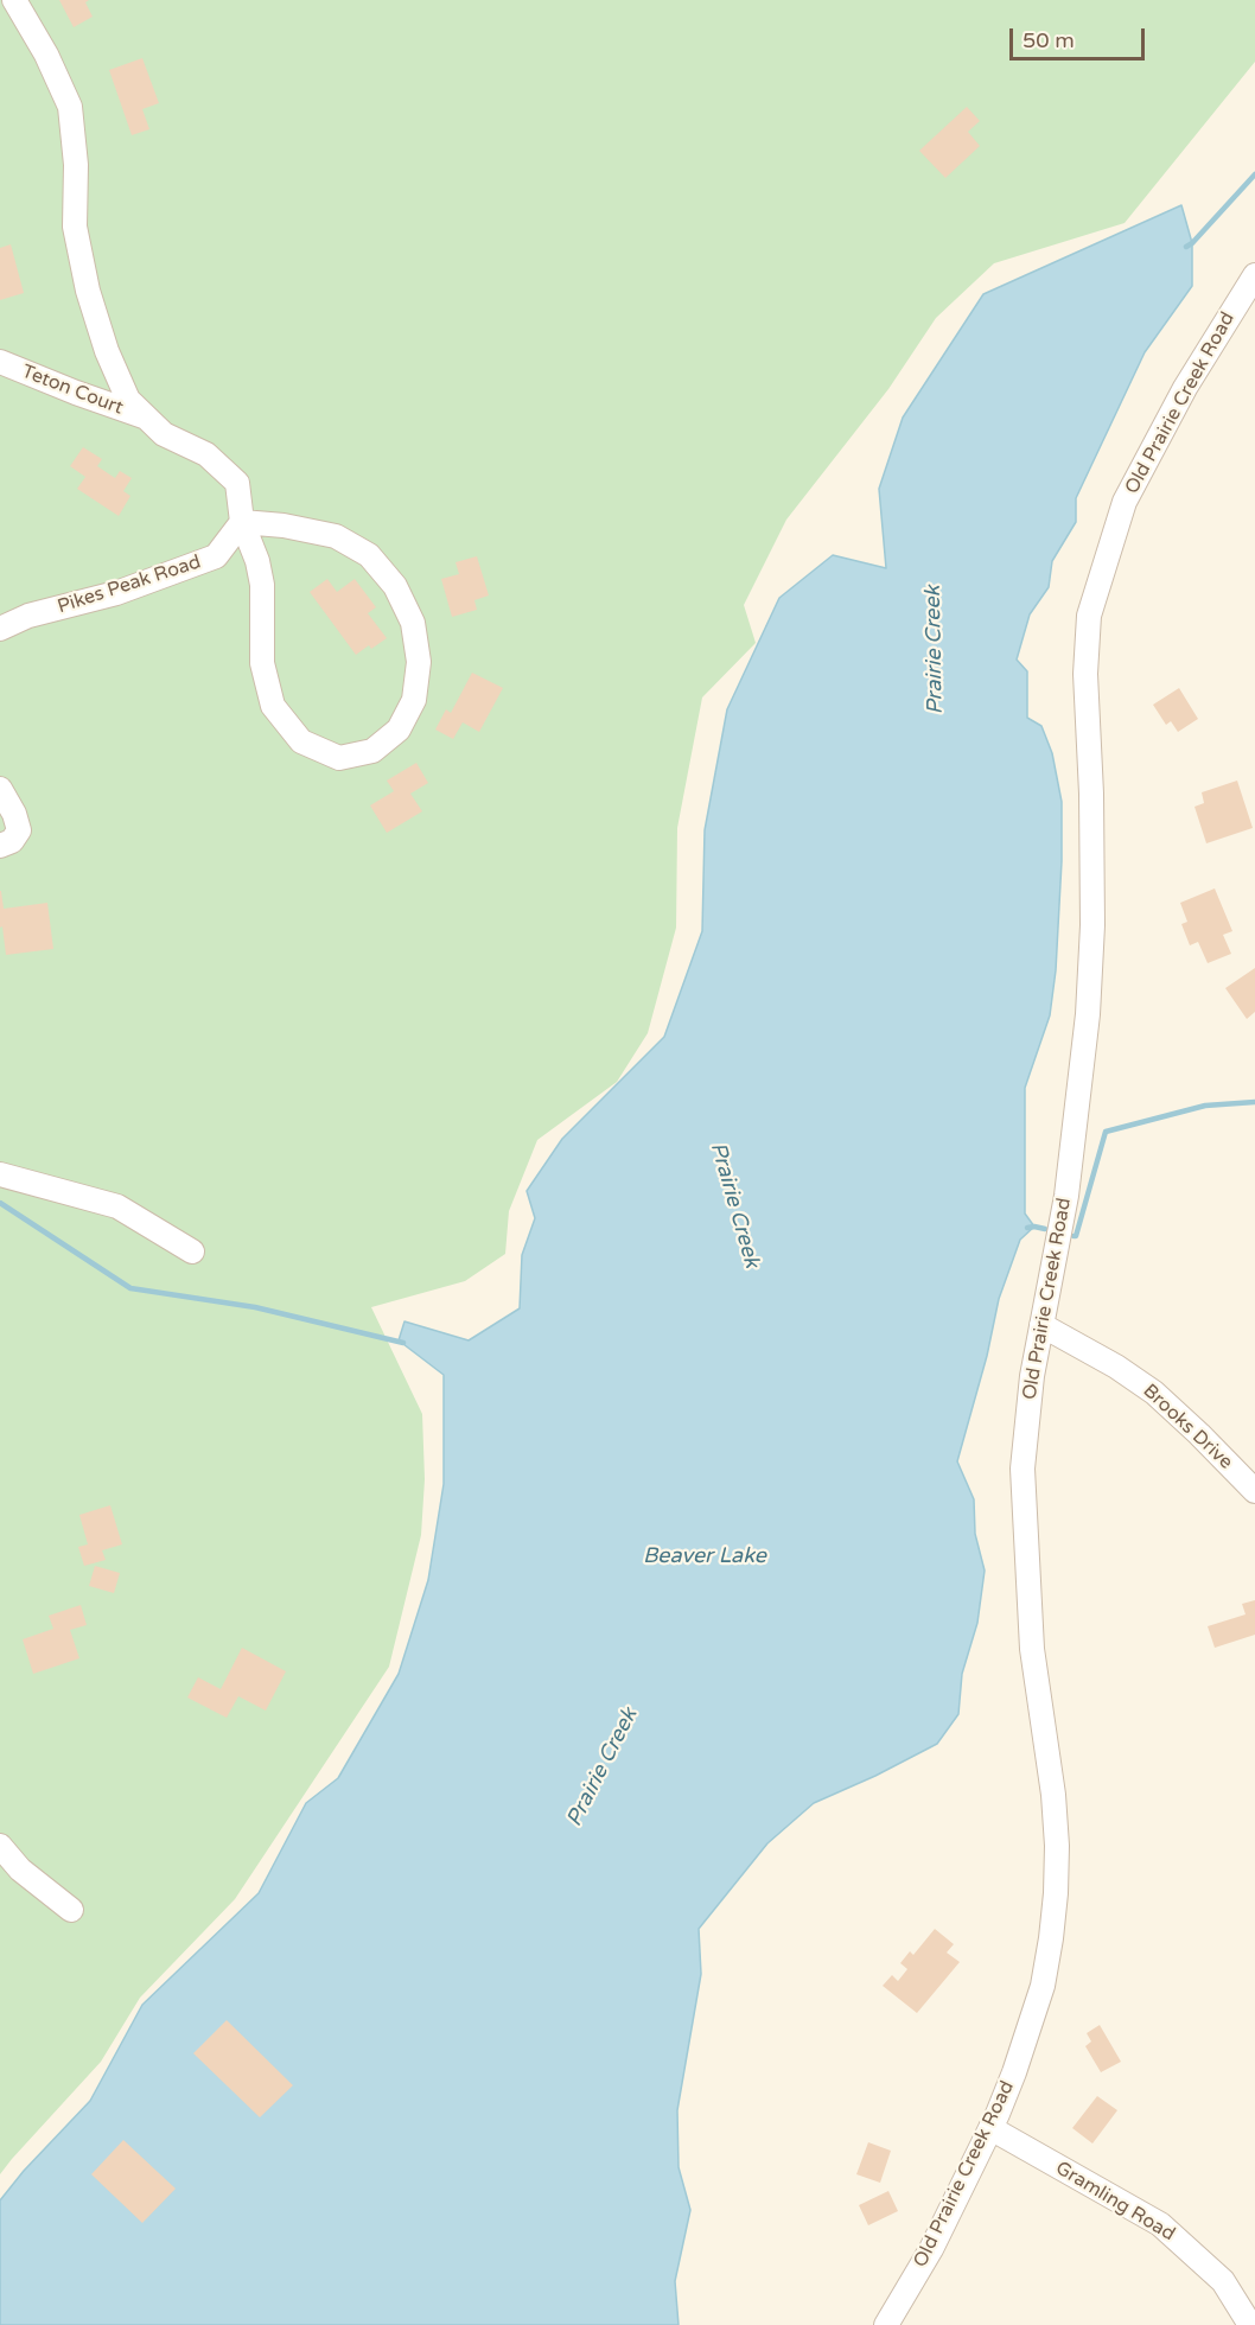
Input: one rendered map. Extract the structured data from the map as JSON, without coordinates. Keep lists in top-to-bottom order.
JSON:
{
  "streets": {
    "street": [
      "Teton Court",
      "Old Prairie Creek Road",
      "Pikes Peak Road",
      "Brooks Drive",
      "Gramling Road"
    ]
  },
  "crossings": [
    ["Old Prairie Creek Road", "Brooks Drive"],
    ["Old Prairie Creek Road", "Gramling Road"]
  ],
  "water": ["Prairie Creek", "Beaver Lake"],
  "scale_bar": "50 m"
}
